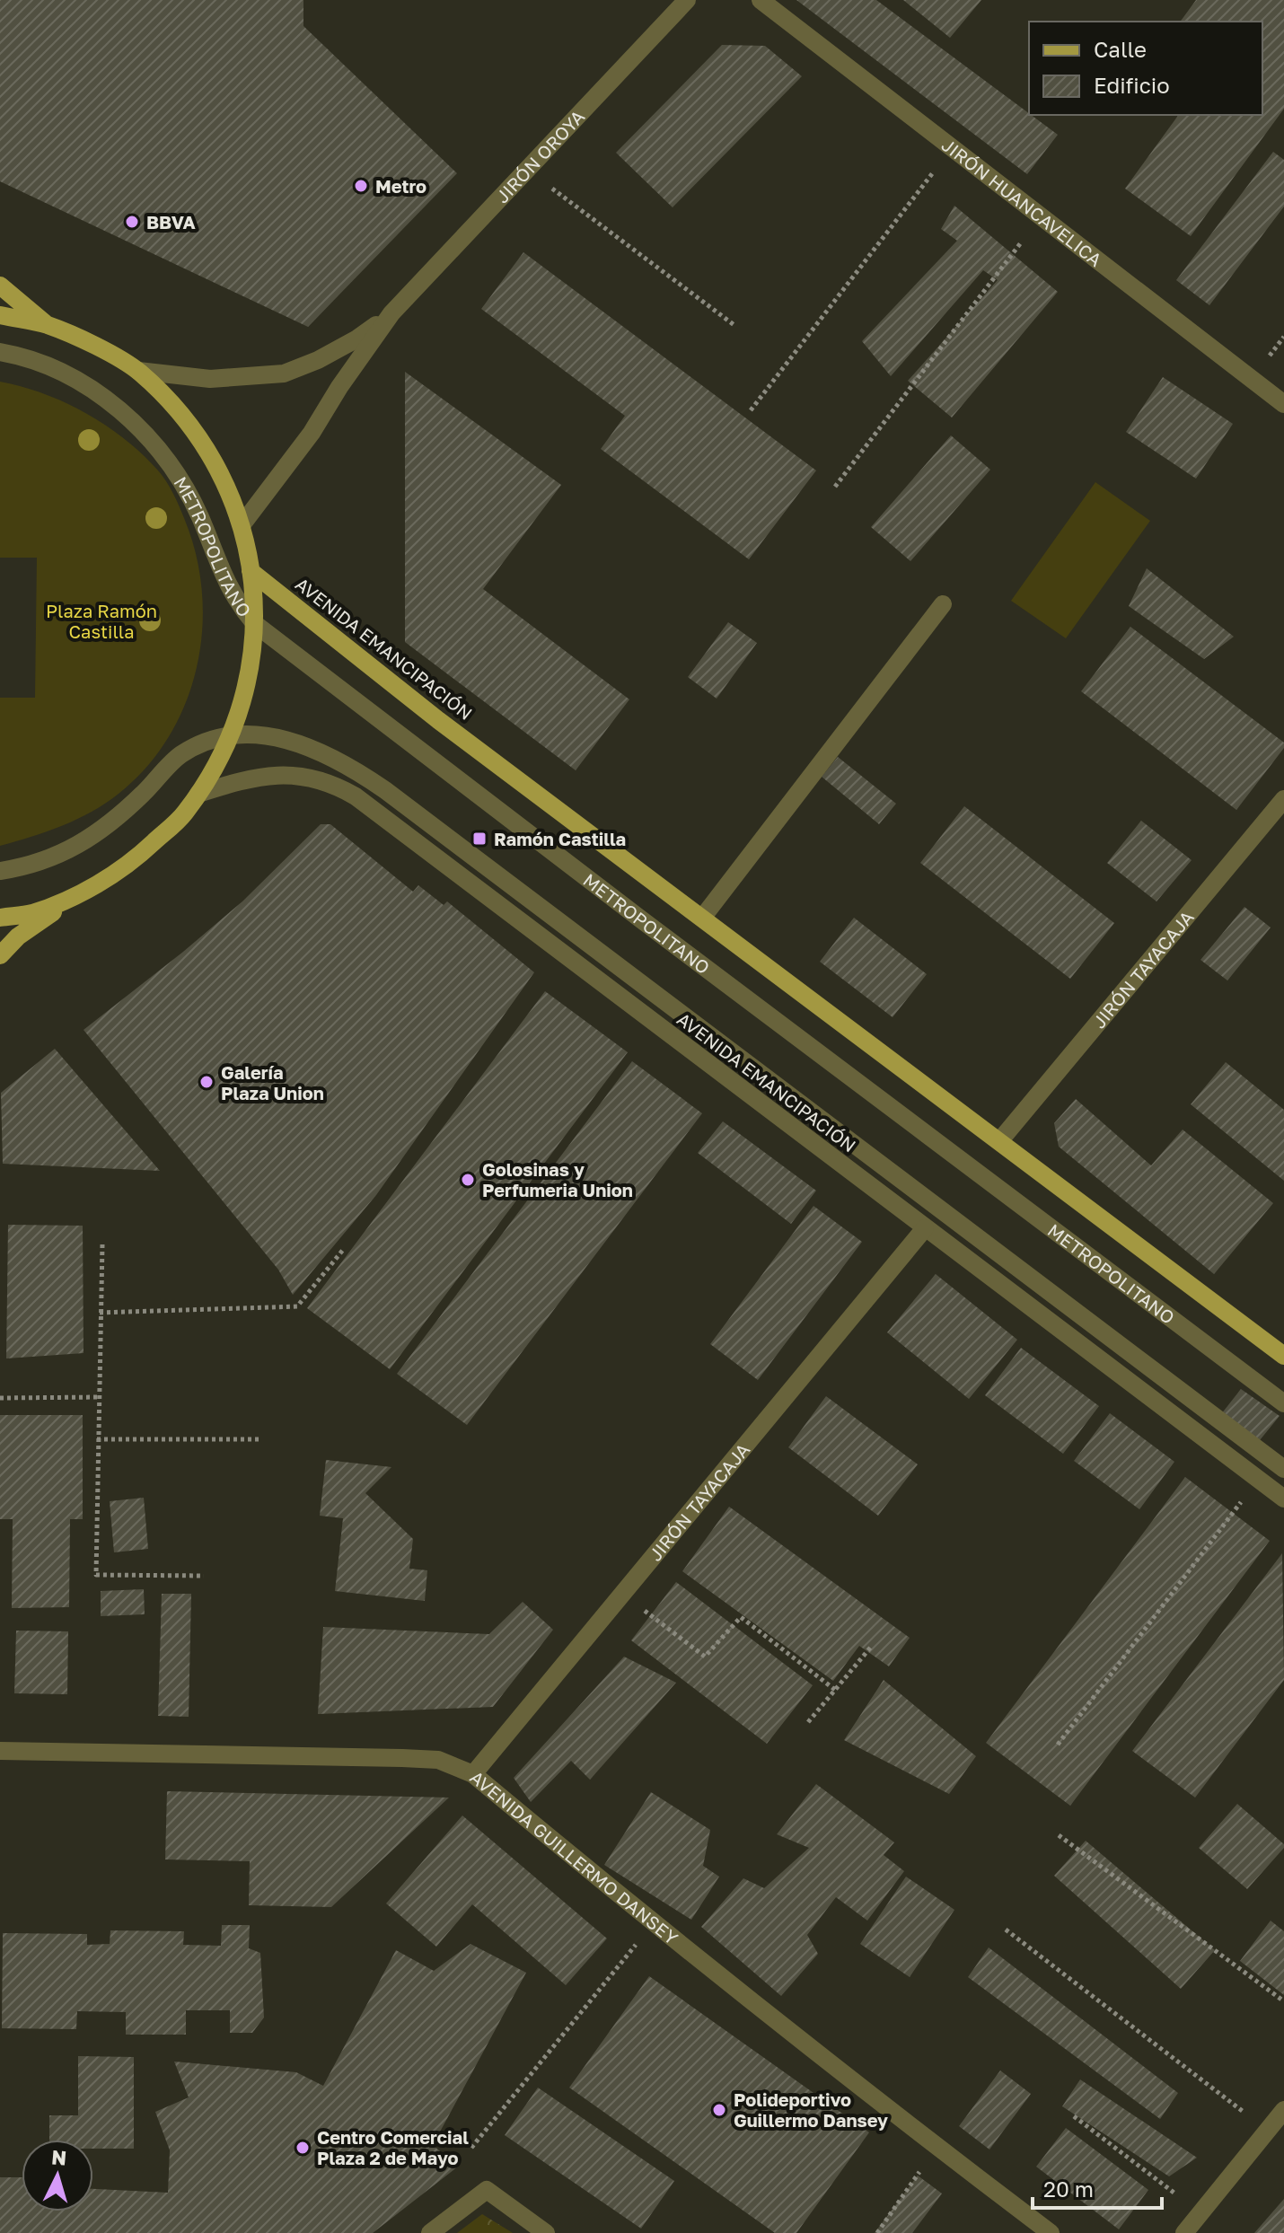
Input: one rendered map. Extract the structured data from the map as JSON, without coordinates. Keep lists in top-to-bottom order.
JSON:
{
  "streets": {
    "main road": ["AVENIDA EMANCIPACIÓN"],
    "street": [
      "JIRÓN OROYA",
      "JIRÓN HUANCAVELICA",
      "METROPOLITANO",
      "JIRÓN TAYACAJA",
      "AVENIDA GUILLERMO DANSEY"
    ]
  },
  "crossings": [
    ["AVENIDA EMANCIPACIÓN", "JIRÓN TAYACAJA"],
    ["JIRÓN TAYACAJA", "AVENIDA GUILLERMO DANSEY"]
  ],
  "parks": ["Plaza Ramón Castilla"],
  "places": {
    "other": [
      "Metro",
      "BBVA",
      "Galería Plaza Union",
      "Golosinas y Perfumeria Union",
      "Polideportivo Guillermo Dansey",
      "Centro Comercial Plaza 2 de Mayo"
    ],
    "transit": ["Ramón Castilla"]
  },
  "legend": ["Calle", "Edificio"],
  "scale_bar": "20 m",
  "north": "top"
}
